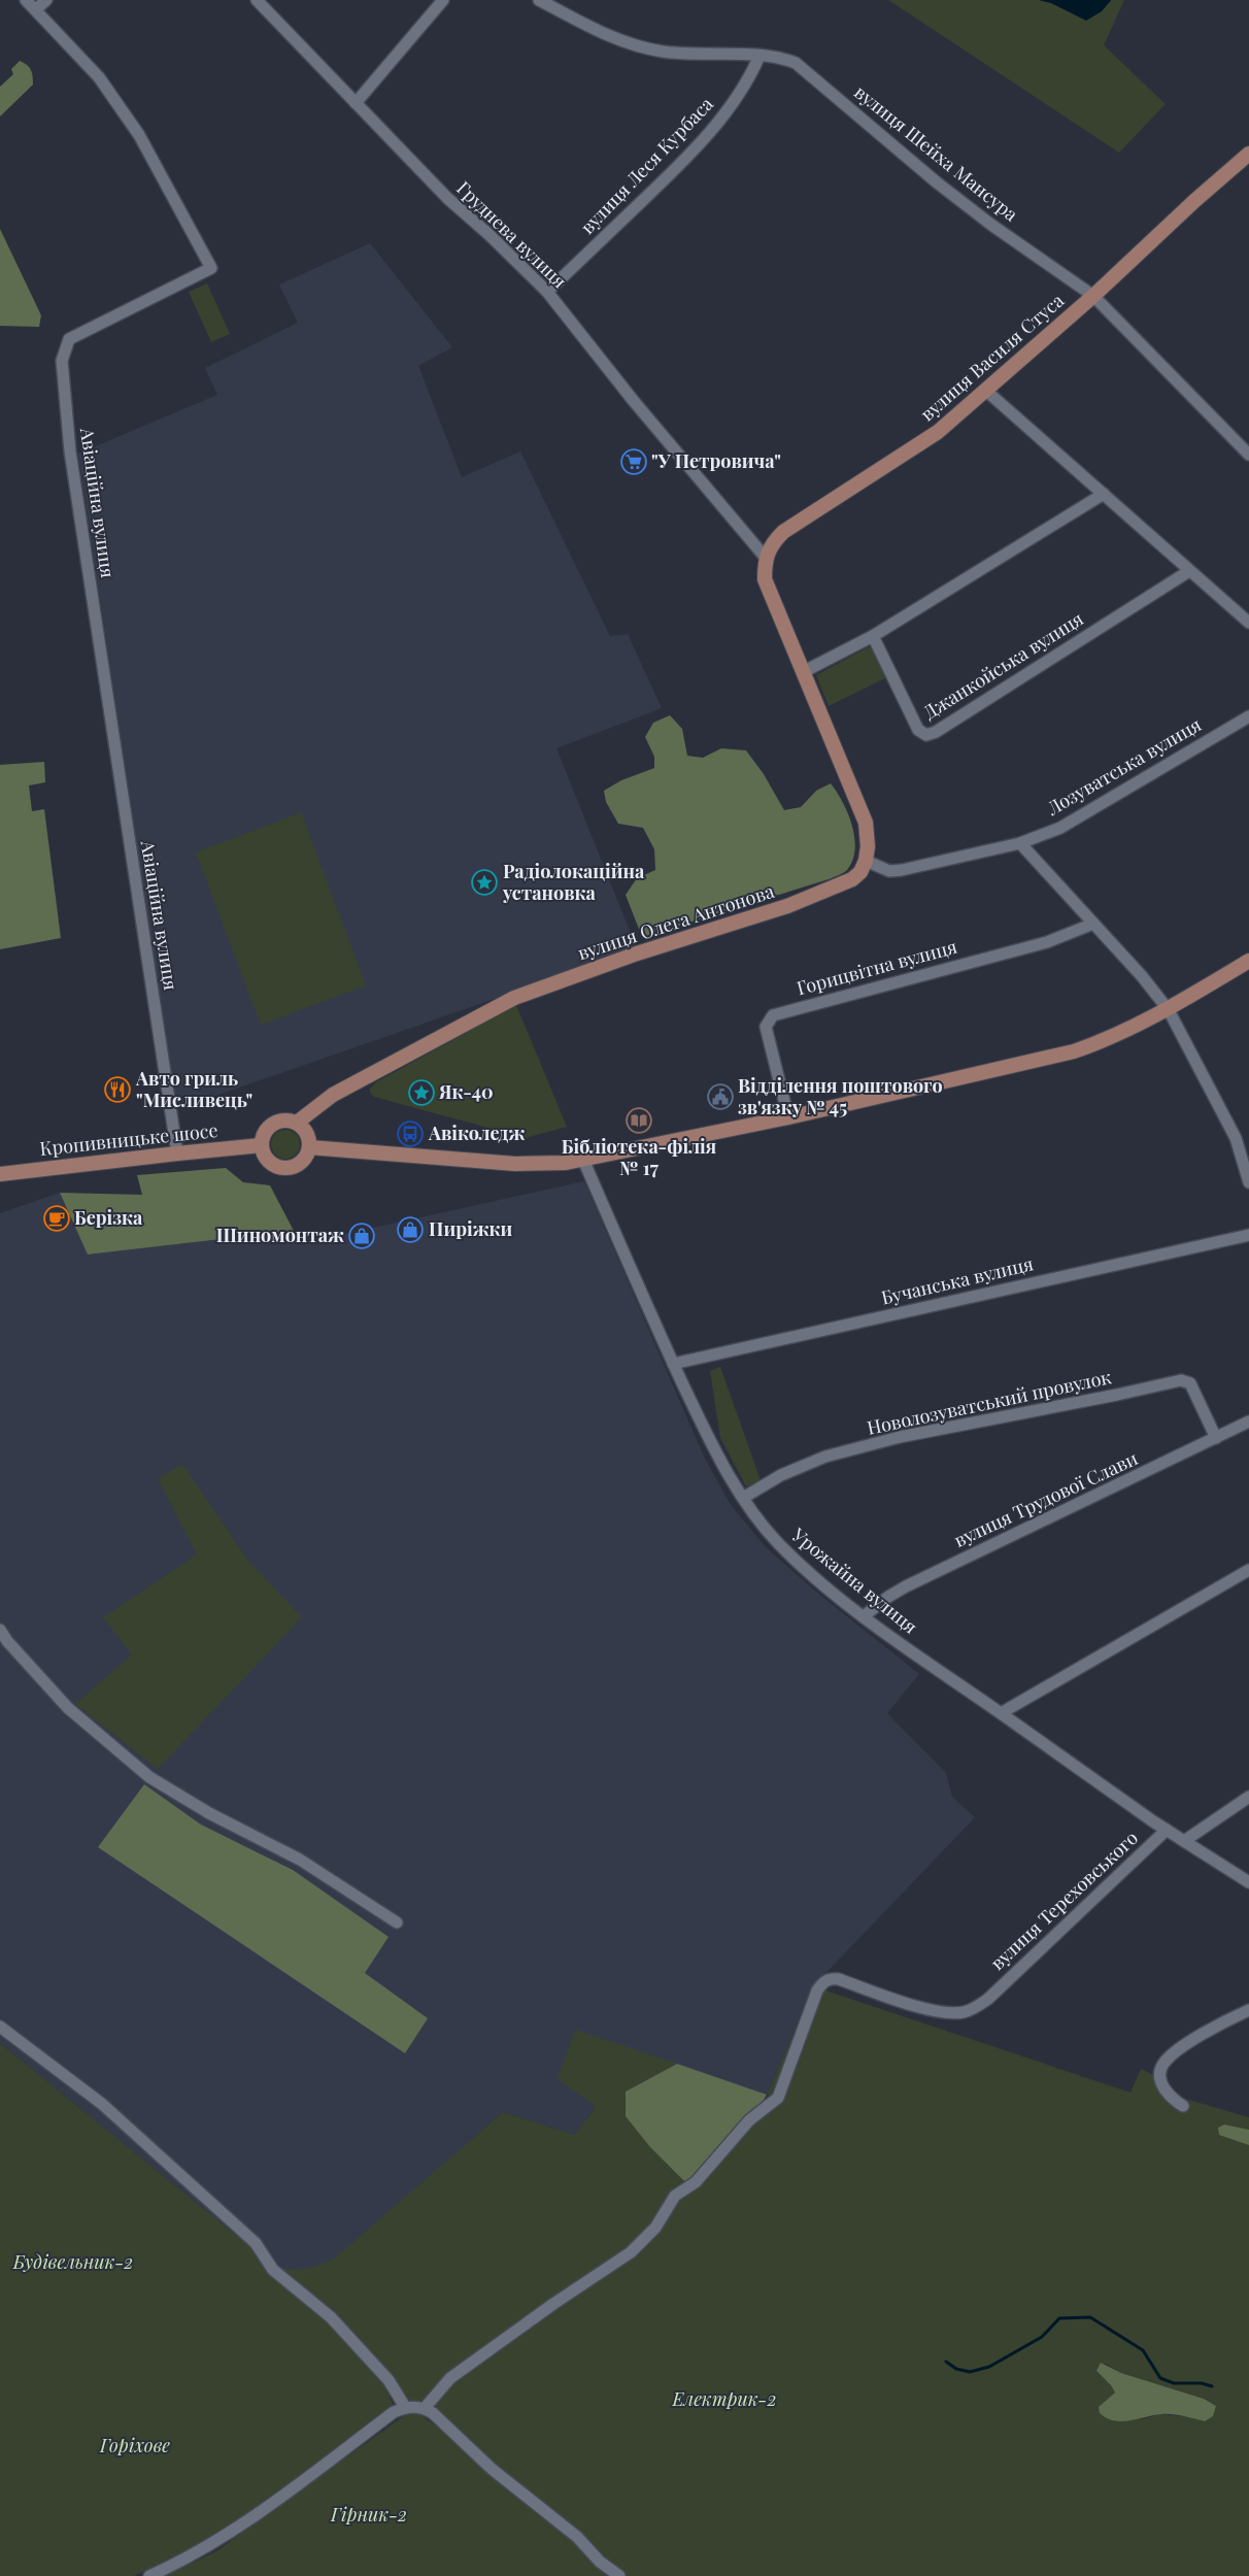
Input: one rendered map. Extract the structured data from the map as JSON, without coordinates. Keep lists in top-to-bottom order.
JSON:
{
  "streets": {
    "main road": ["вулиця Василя Стуса", "вулиця Олега Антонова", "Кропивницьке шосе"],
    "street": [
      "вулиця Шейха Мансура",
      "вулиця Леся Курбаса",
      "Груднева вулиця",
      "Авіаційна вулиця",
      "Джанкойська вулиця",
      "Лозуватська вулиця",
      "Горицвітна вулиця",
      "Бучанська вулиця",
      "Новолозуватський провулок",
      "вулиця Трудової Слави",
      "Урожайна вулиця",
      "вулиця Тереховського"
    ]
  },
  "crossings": [
    ["вулиця Шейха Мансура", "вулиця Леся Курбаса"],
    ["вулиця Шейха Мансура", "вулиця Василя Стуса"],
    ["вулиця Леся Курбаса", "Груднева вулиця"],
    ["Груднева вулиця", "вулиця Василя Стуса"],
    ["Авіаційна вулиця", "Кропивницьке шосе"],
    ["Лозуватська вулиця", "вулиця Олега Антонова"],
    ["вулиця Олега Антонова", "Кропивницьке шосе"],
    ["Бучанська вулиця", "Урожайна вулиця"],
    ["Новолозуватський провулок", "вулиця Трудової Слави"],
    ["Новолозуватський провулок", "Урожайна вулиця"],
    ["вулиця Трудової Слави", "Урожайна вулиця"],
    ["Урожайна вулиця", "вулиця Тереховського"]
  ],
  "parks": [
    "Будівельник-2",
    "Електрик-2",
    "Горіхове",
    "Гірник-2"
  ],
  "places": {
    "supermarket": ["\"У Петровича\""],
    "place": ["Радіолокаційна установка", "Як-40"],
    "restaurant": ["Авто гриль \"Мисливець\""],
    "public building": ["Відділення поштового зв'язку № 45"],
    "library": ["Бібліотека-філія № 17"],
    "bus stop": ["Авіколедж"],
    "cafe": ["Берізка"],
    "shop": ["Пиріжки", "Шиномонтаж"]
  }
}
